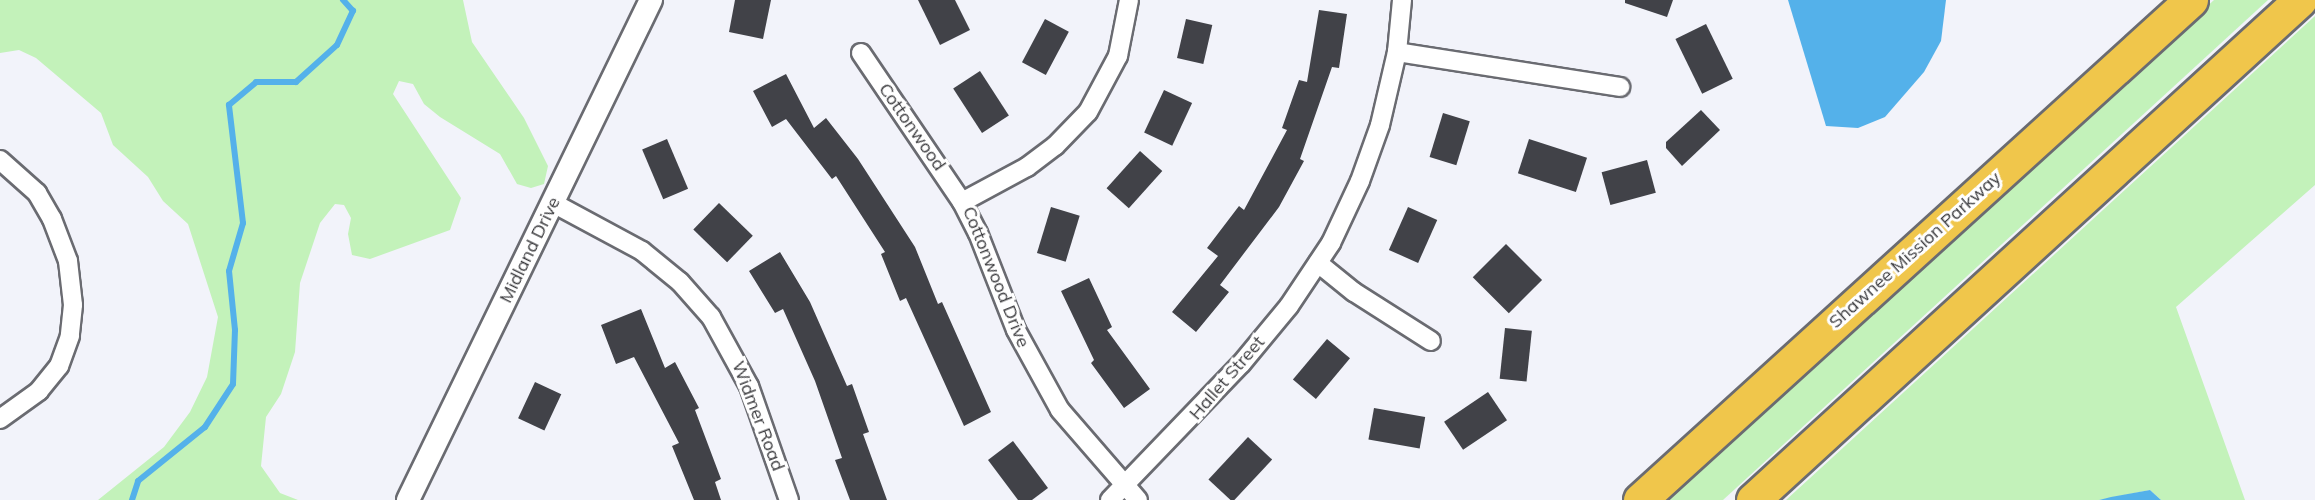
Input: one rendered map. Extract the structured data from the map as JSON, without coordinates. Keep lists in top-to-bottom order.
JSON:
{
  "streets": {
    "highway": ["Shawnee Mission Parkway"],
    "street": [
      "Cottonwood",
      "Midland Drive",
      "Cottonwood Drive",
      "Hallet Street",
      "Widmer Road"
    ]
  },
  "crossings": [
    ["Cottonwood", "Cottonwood Drive"],
    ["Midland Drive", "Widmer Road"],
    ["Cottonwood Drive", "Hallet Street"]
  ]
}
